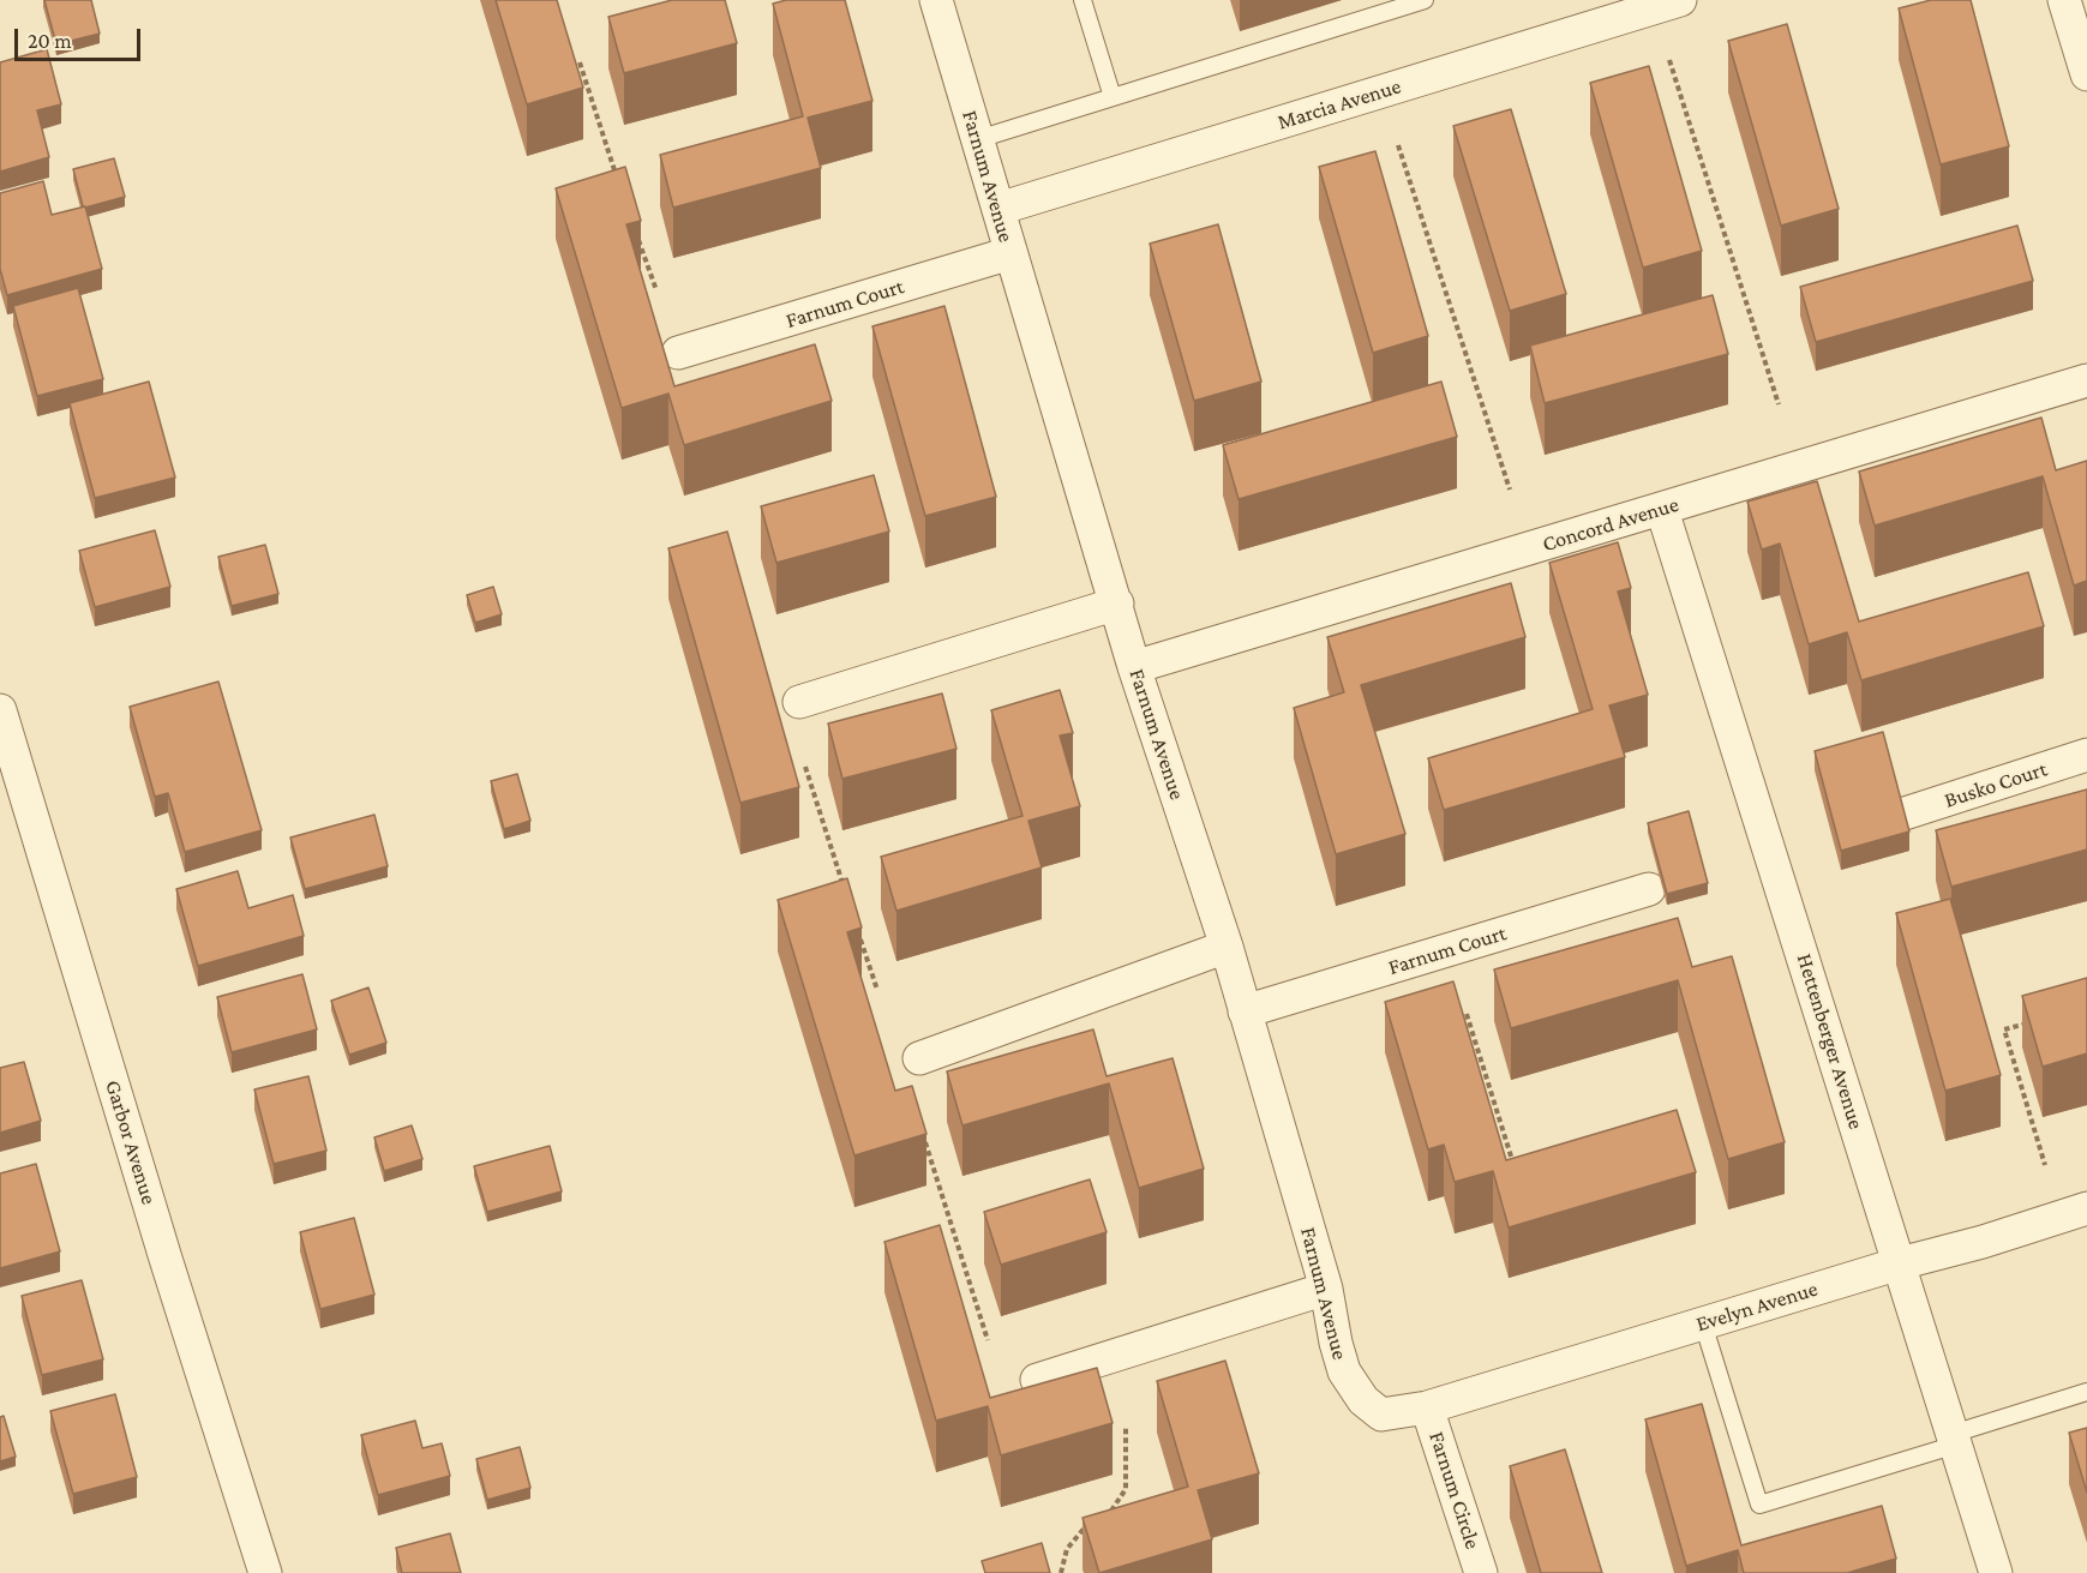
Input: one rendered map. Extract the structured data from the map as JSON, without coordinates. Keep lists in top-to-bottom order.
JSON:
{
  "streets": {
    "street": [
      "Marcia Avenue",
      "Farnum Avenue",
      "Farnum Court",
      "Concord Avenue",
      "Busko Court",
      "Hettenberger Avenue",
      "Garbor Avenue",
      "Evelyn Avenue",
      "Farnum Circle"
    ]
  },
  "crossings": [
    ["Marcia Avenue", "Farnum Avenue"],
    ["Farnum Avenue", "Farnum Court"],
    ["Farnum Avenue", "Concord Avenue"],
    ["Farnum Avenue", "Evelyn Avenue"],
    ["Farnum Avenue", "Farnum Circle"],
    ["Concord Avenue", "Hettenberger Avenue"],
    ["Hettenberger Avenue", "Evelyn Avenue"],
    ["Evelyn Avenue", "Farnum Circle"]
  ],
  "scale_bar": "20 m"
}
